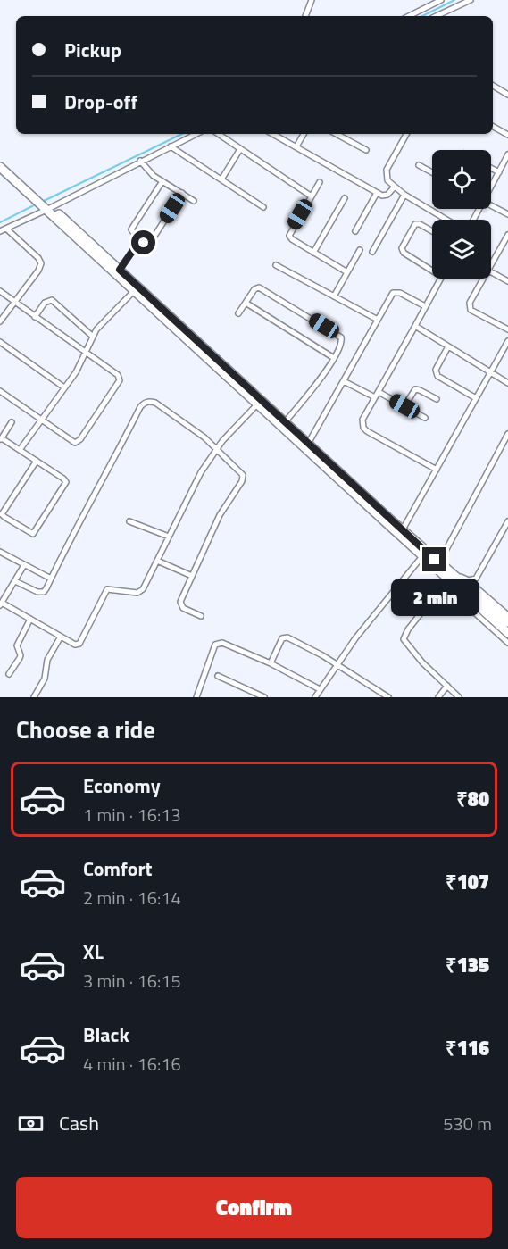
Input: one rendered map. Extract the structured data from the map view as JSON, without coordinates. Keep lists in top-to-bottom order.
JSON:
{
  "page": {
    "banner": ["Pickup", "Drop-off"],
    "bubble": "2 min",
    "heading": "Choose a ride",
    "list": [
      {
        "name": "Economy",
        "note": "1 min · 16:13",
        "value": "₹80"
      },
      {
        "name": "Comfort",
        "note": "2 min · 16:14",
        "value": "₹107"
      },
      {
        "name": "XL",
        "note": "3 min · 16:15",
        "value": "₹135"
      },
      {
        "name": "Black",
        "note": "4 min · 16:16",
        "value": "₹116"
      }
    ],
    "pay": ["Cash", "530 m"],
    "buttons": "Confirm"
  }
}
